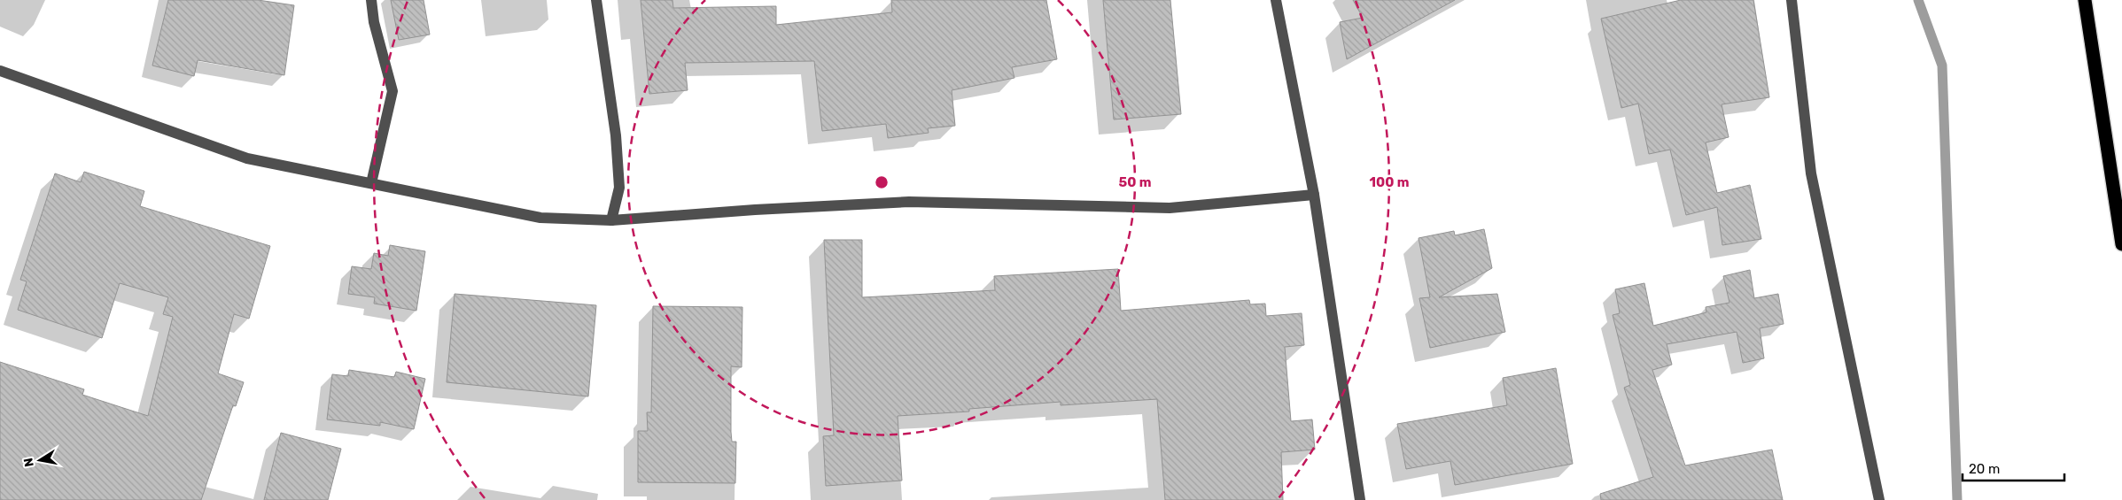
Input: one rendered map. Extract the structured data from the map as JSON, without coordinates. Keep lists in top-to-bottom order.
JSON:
{
  "scale_bar": "20 m",
  "north": "left",
  "rings": ["50 m", "100 m"]
}
